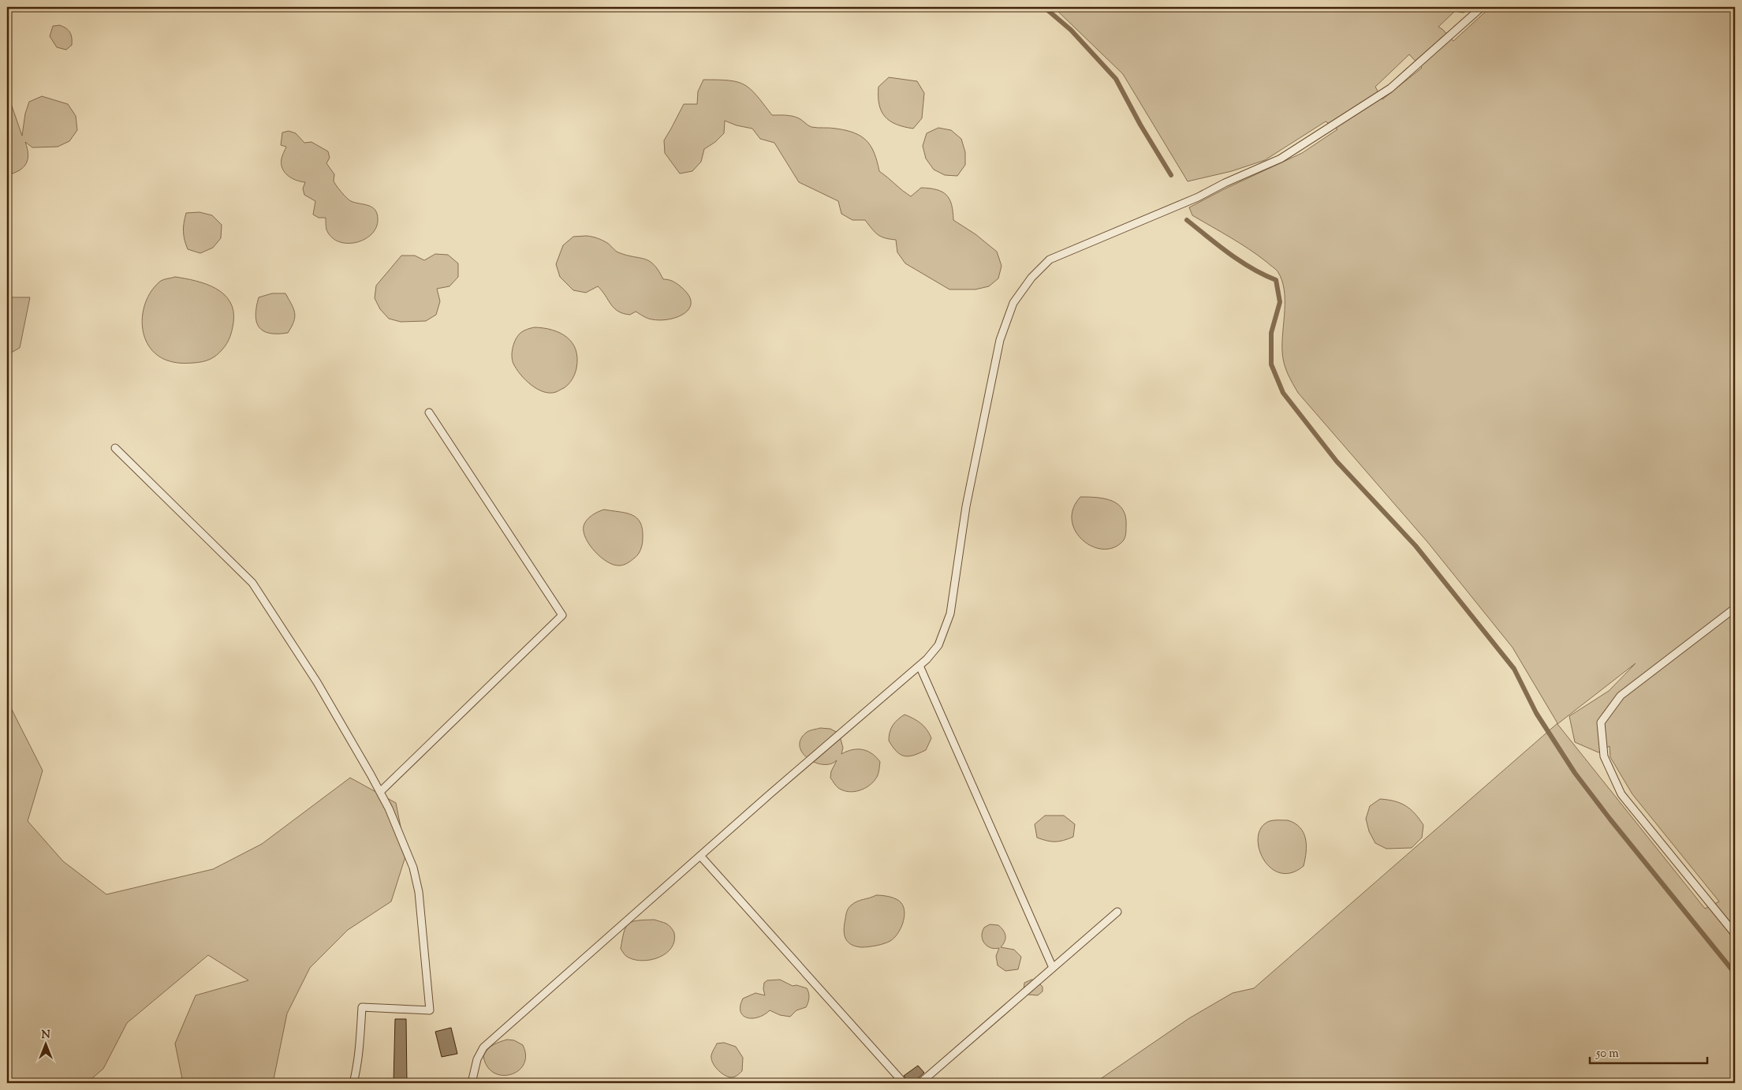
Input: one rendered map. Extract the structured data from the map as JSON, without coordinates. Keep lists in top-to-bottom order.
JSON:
{
  "scale_bar": "50 m",
  "north": "top"
}
